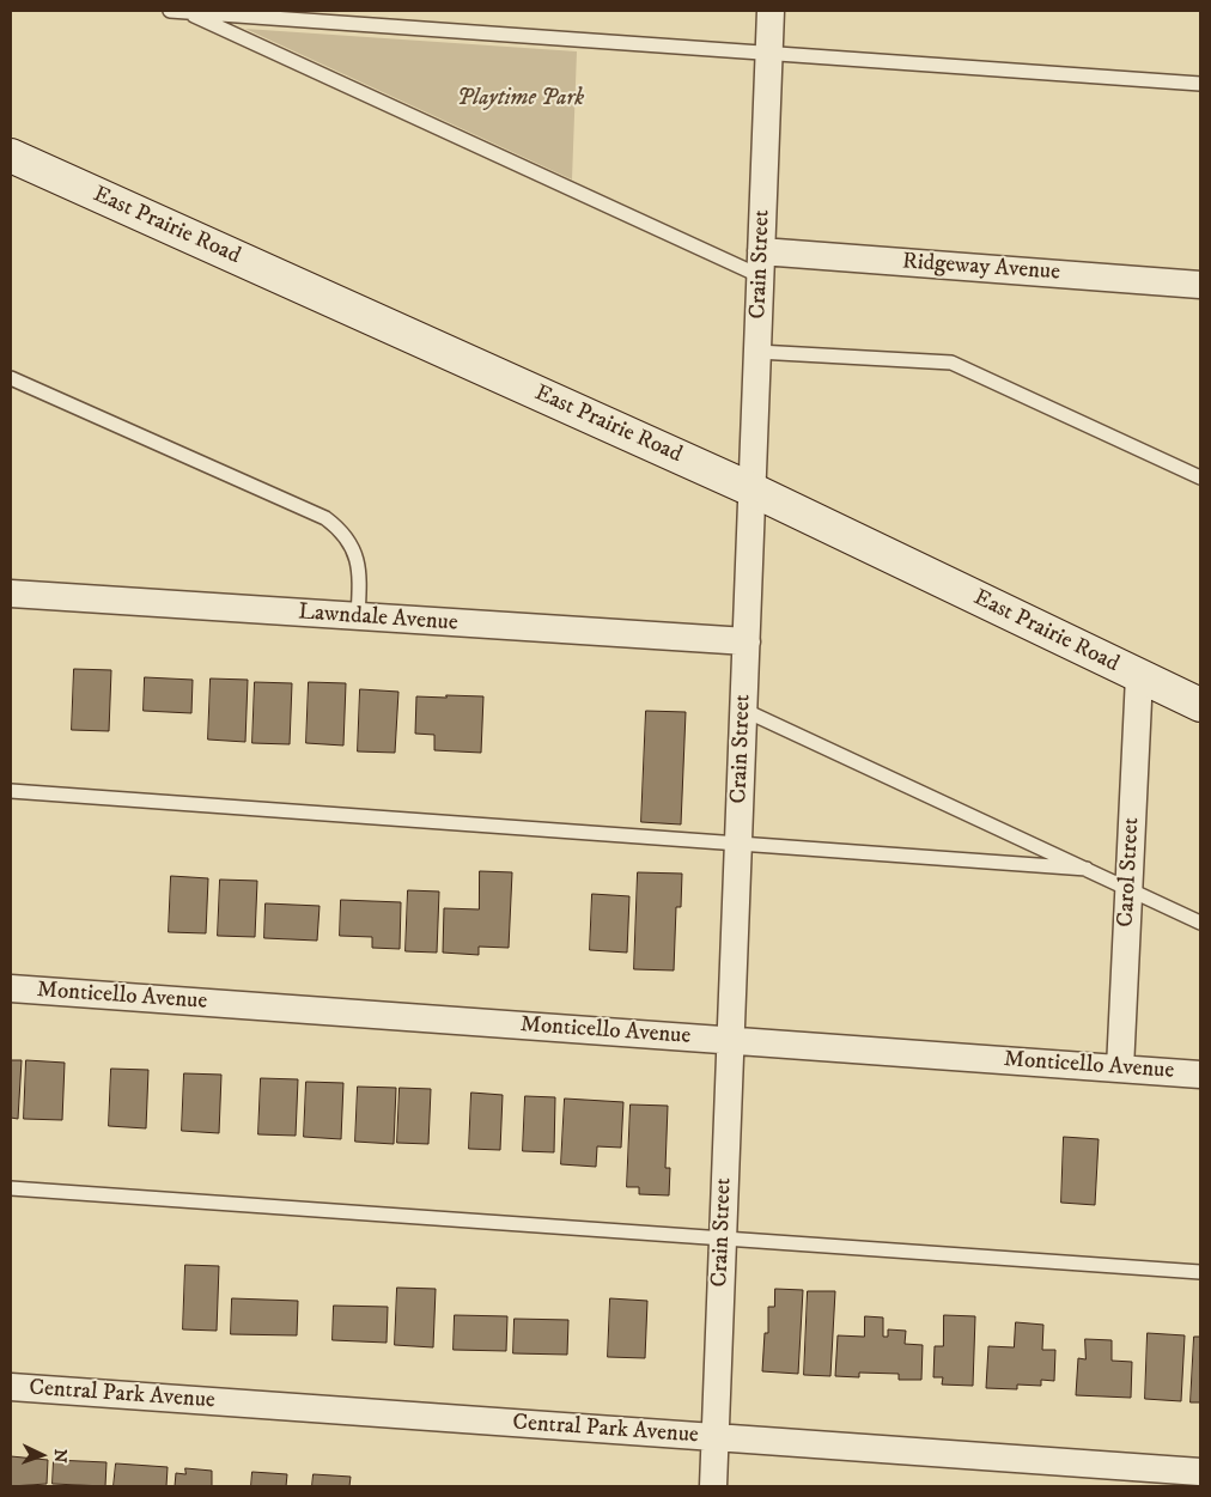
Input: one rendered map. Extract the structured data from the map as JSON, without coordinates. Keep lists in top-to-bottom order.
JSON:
{
  "streets": {
    "street": [
      "East Prairie Road",
      "Crain Street",
      "Ridgeway Avenue",
      "Lawndale Avenue",
      "Carol Street",
      "Monticello Avenue",
      "Central Park Avenue"
    ]
  },
  "crossings": [
    ["East Prairie Road", "Crain Street"],
    ["East Prairie Road", "Carol Street"],
    ["Crain Street", "Ridgeway Avenue"],
    ["Crain Street", "Lawndale Avenue"],
    ["Crain Street", "Monticello Avenue"],
    ["Crain Street", "Central Park Avenue"],
    ["Carol Street", "Monticello Avenue"]
  ],
  "parks": ["Playtime Park"],
  "north": "right"
}
